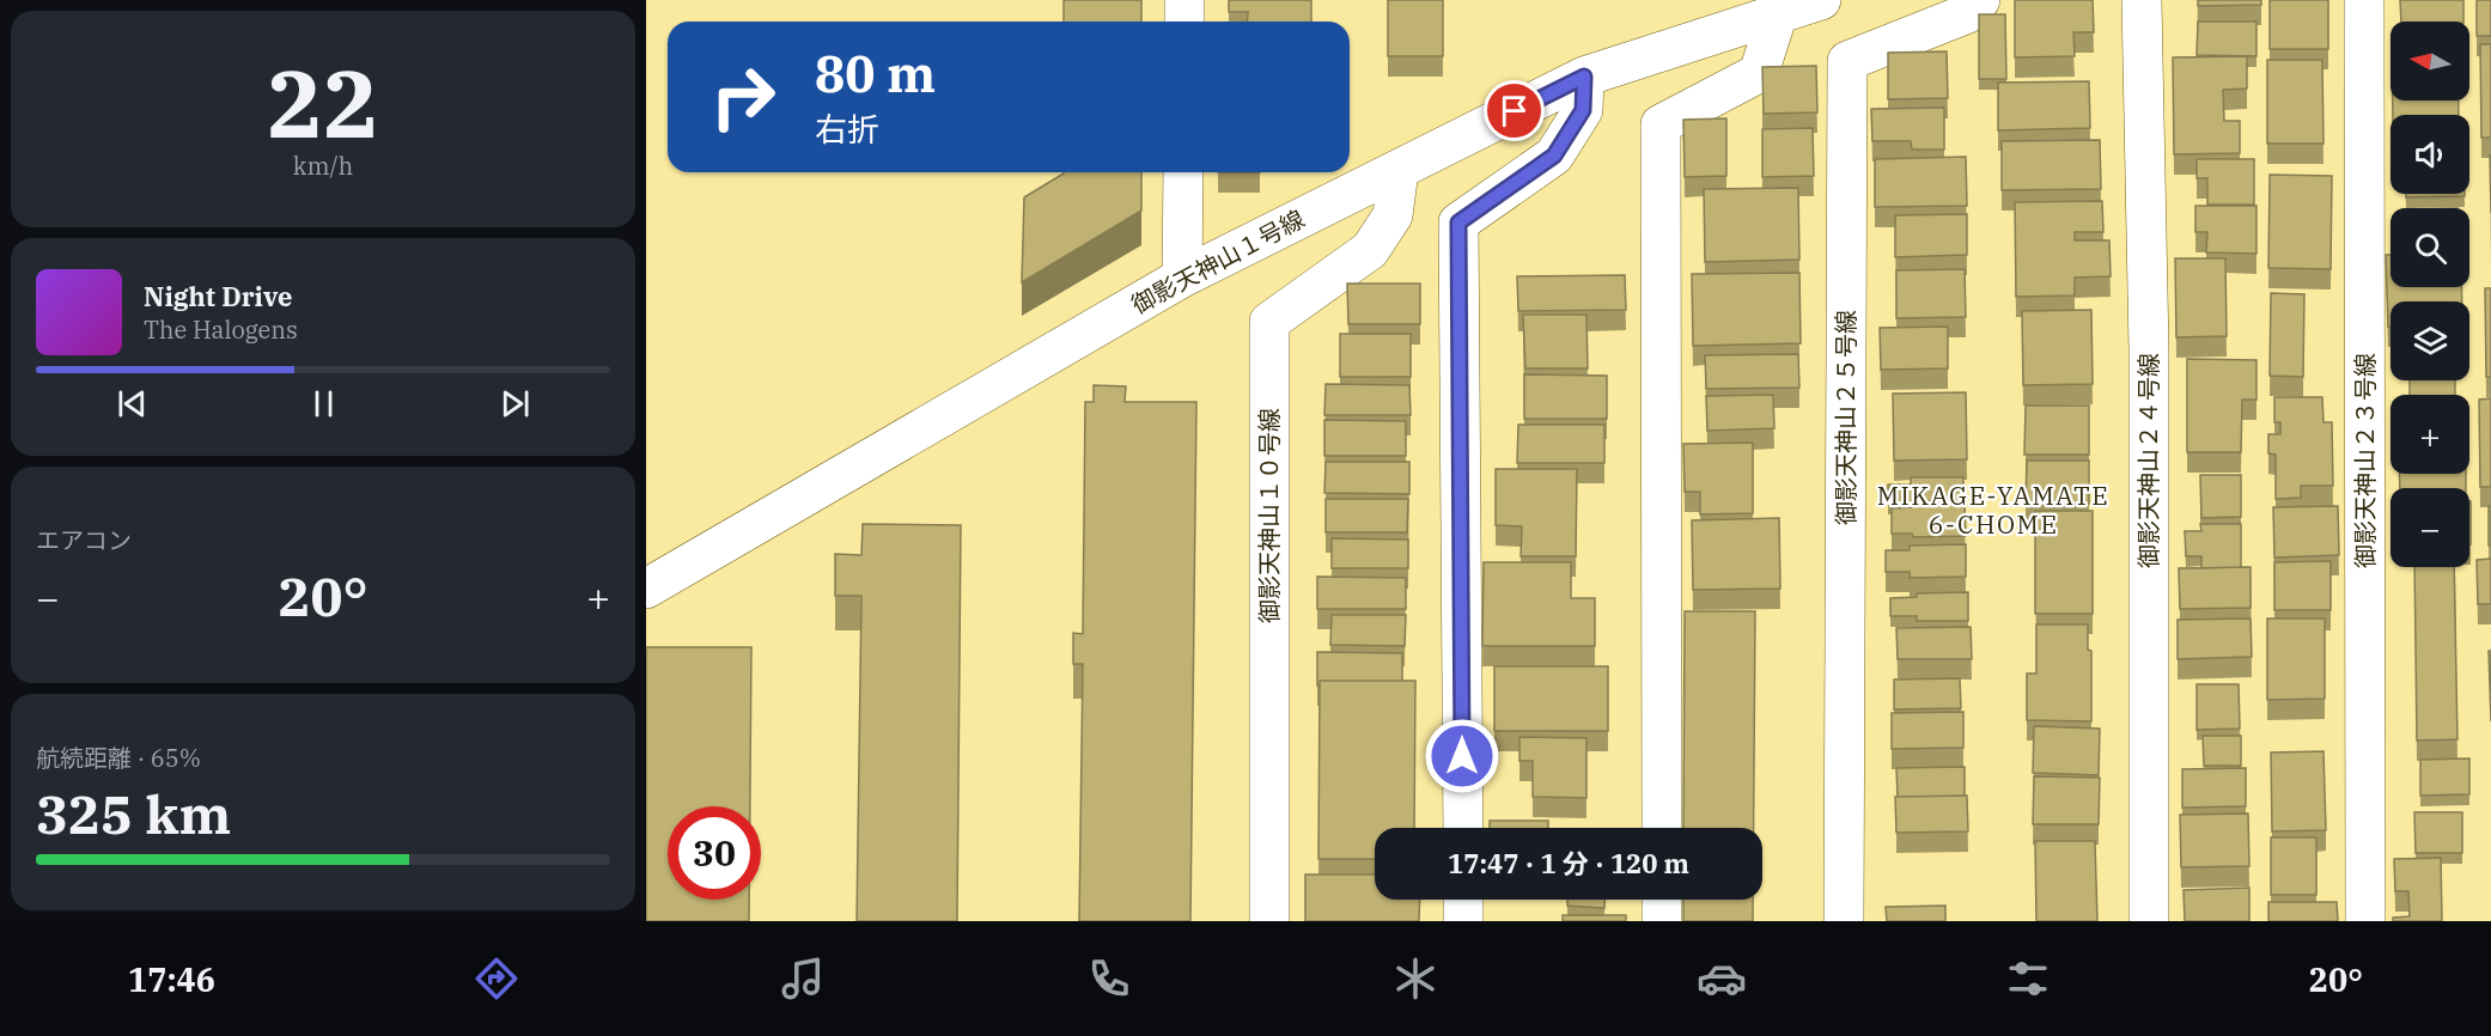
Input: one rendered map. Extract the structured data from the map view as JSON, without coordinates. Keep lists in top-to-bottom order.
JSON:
{
  "streets": {
    "street": [
      "御影天神山１号線",
      "御影天神山２５号線",
      "御影天神山２４号線",
      "御影天神山２３号線",
      "御影天神山１０号線"
    ]
  },
  "crossings": [
    ["御影天神山１号線", "御影天神山１０号線"]
  ],
  "districts": ["MIKAGE-YAMATE 6-CHOME"],
  "north": "left",
  "page": {
    "tile": [
      ["22", "km/h"],
      "エアコン",
      ["航続距離 · 65%", "325 km"]
    ],
    "map_buttons": ["+", "−"],
    "turn": ["80 m", "右折"],
    "song": ["Night Drive", "The Halogens"],
    "heat": ["−", "20°", "+"],
    "limit": "30",
    "trip": "17:47 · 1 分 · 120 m",
    "tabs": ["17:46", "20°"]
  }
}
